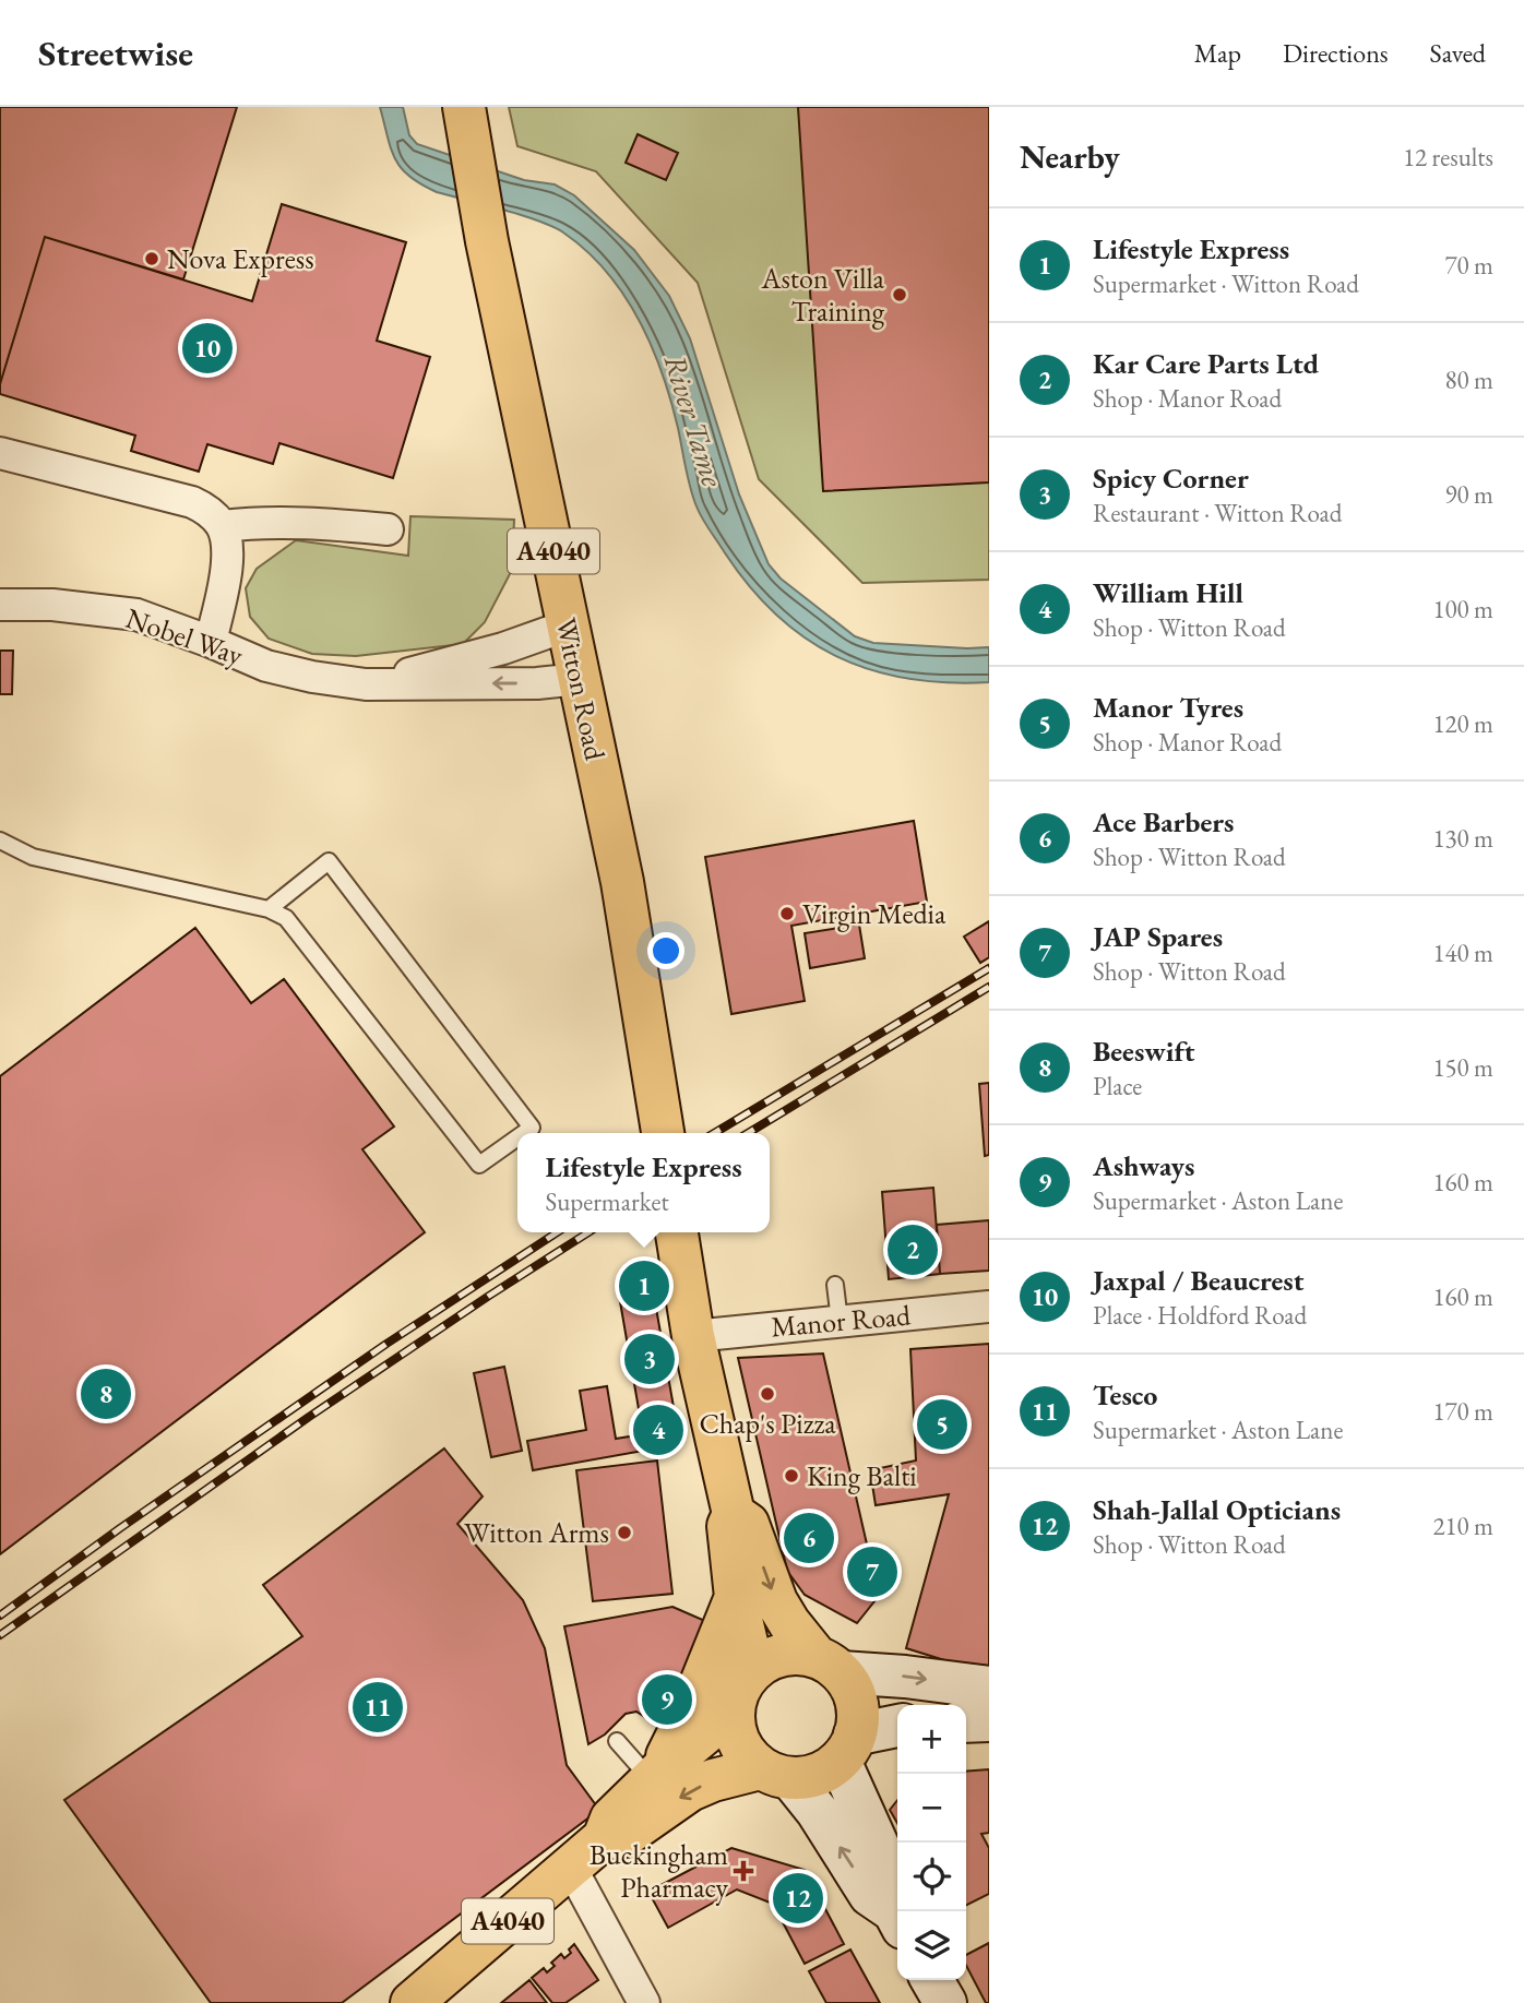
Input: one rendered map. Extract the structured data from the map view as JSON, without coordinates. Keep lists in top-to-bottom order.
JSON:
{
  "streets": {
    "main road": ["A4040", "Witton Road"],
    "street": ["Nobel Way", "Manor Road"]
  },
  "crossings": [
    ["Nobel Way", "Witton Road"]
  ],
  "water": ["River Tame"],
  "places": {
    "other": [
      "Nova Express",
      "Aston Villa Training",
      "Virgin Media",
      "Chap's Pizza",
      "King Balti",
      "Witton Arms"
    ],
    "health": ["Buckingham Pharmacy"]
  },
  "page": {
    "header": "Streetwise",
    "nav": ["Map", "Directions", "Saved"],
    "heading": ["Nearby", "12 results"],
    "list": [
      {
        "mark": "1",
        "name": "Lifestyle Express",
        "note": "Supermarket · Witton Road",
        "value": "70 m"
      },
      {
        "mark": "2",
        "name": "Kar Care Parts Ltd",
        "note": "Shop · Manor Road",
        "value": "80 m"
      },
      {
        "mark": "3",
        "name": "Spicy Corner",
        "note": "Restaurant · Witton Road",
        "value": "90 m"
      },
      {
        "mark": "4",
        "name": "William Hill",
        "note": "Shop · Witton Road",
        "value": "100 m"
      },
      {
        "mark": "5",
        "name": "Manor Tyres",
        "note": "Shop · Manor Road",
        "value": "120 m"
      },
      {
        "mark": "6",
        "name": "Ace Barbers",
        "note": "Shop · Witton Road",
        "value": "130 m"
      },
      {
        "mark": "7",
        "name": "JAP Spares",
        "note": "Shop · Witton Road",
        "value": "140 m"
      },
      {
        "mark": "8",
        "name": "Beeswift",
        "note": "Place",
        "value": "150 m"
      },
      {
        "mark": "9",
        "name": "Ashways",
        "note": "Supermarket · Aston Lane",
        "value": "160 m"
      },
      {
        "mark": "10",
        "name": "Jaxpal / Beaucrest",
        "note": "Place · Holdford Road",
        "value": "160 m"
      },
      {
        "mark": "11",
        "name": "Tesco",
        "note": "Supermarket · Aston Lane",
        "value": "170 m"
      },
      {
        "mark": "12",
        "name": "Shah-Jallal Opticians",
        "note": "Shop · Witton Road",
        "value": "210 m"
      }
    ],
    "pins": [
      "10",
      "2",
      "1",
      "3",
      "8",
      "5",
      "4",
      "6",
      "7",
      "9",
      "11",
      "12"
    ],
    "popup": ["Lifestyle Express", "Supermarket"],
    "map_buttons": ["+", "−"]
  }
}
